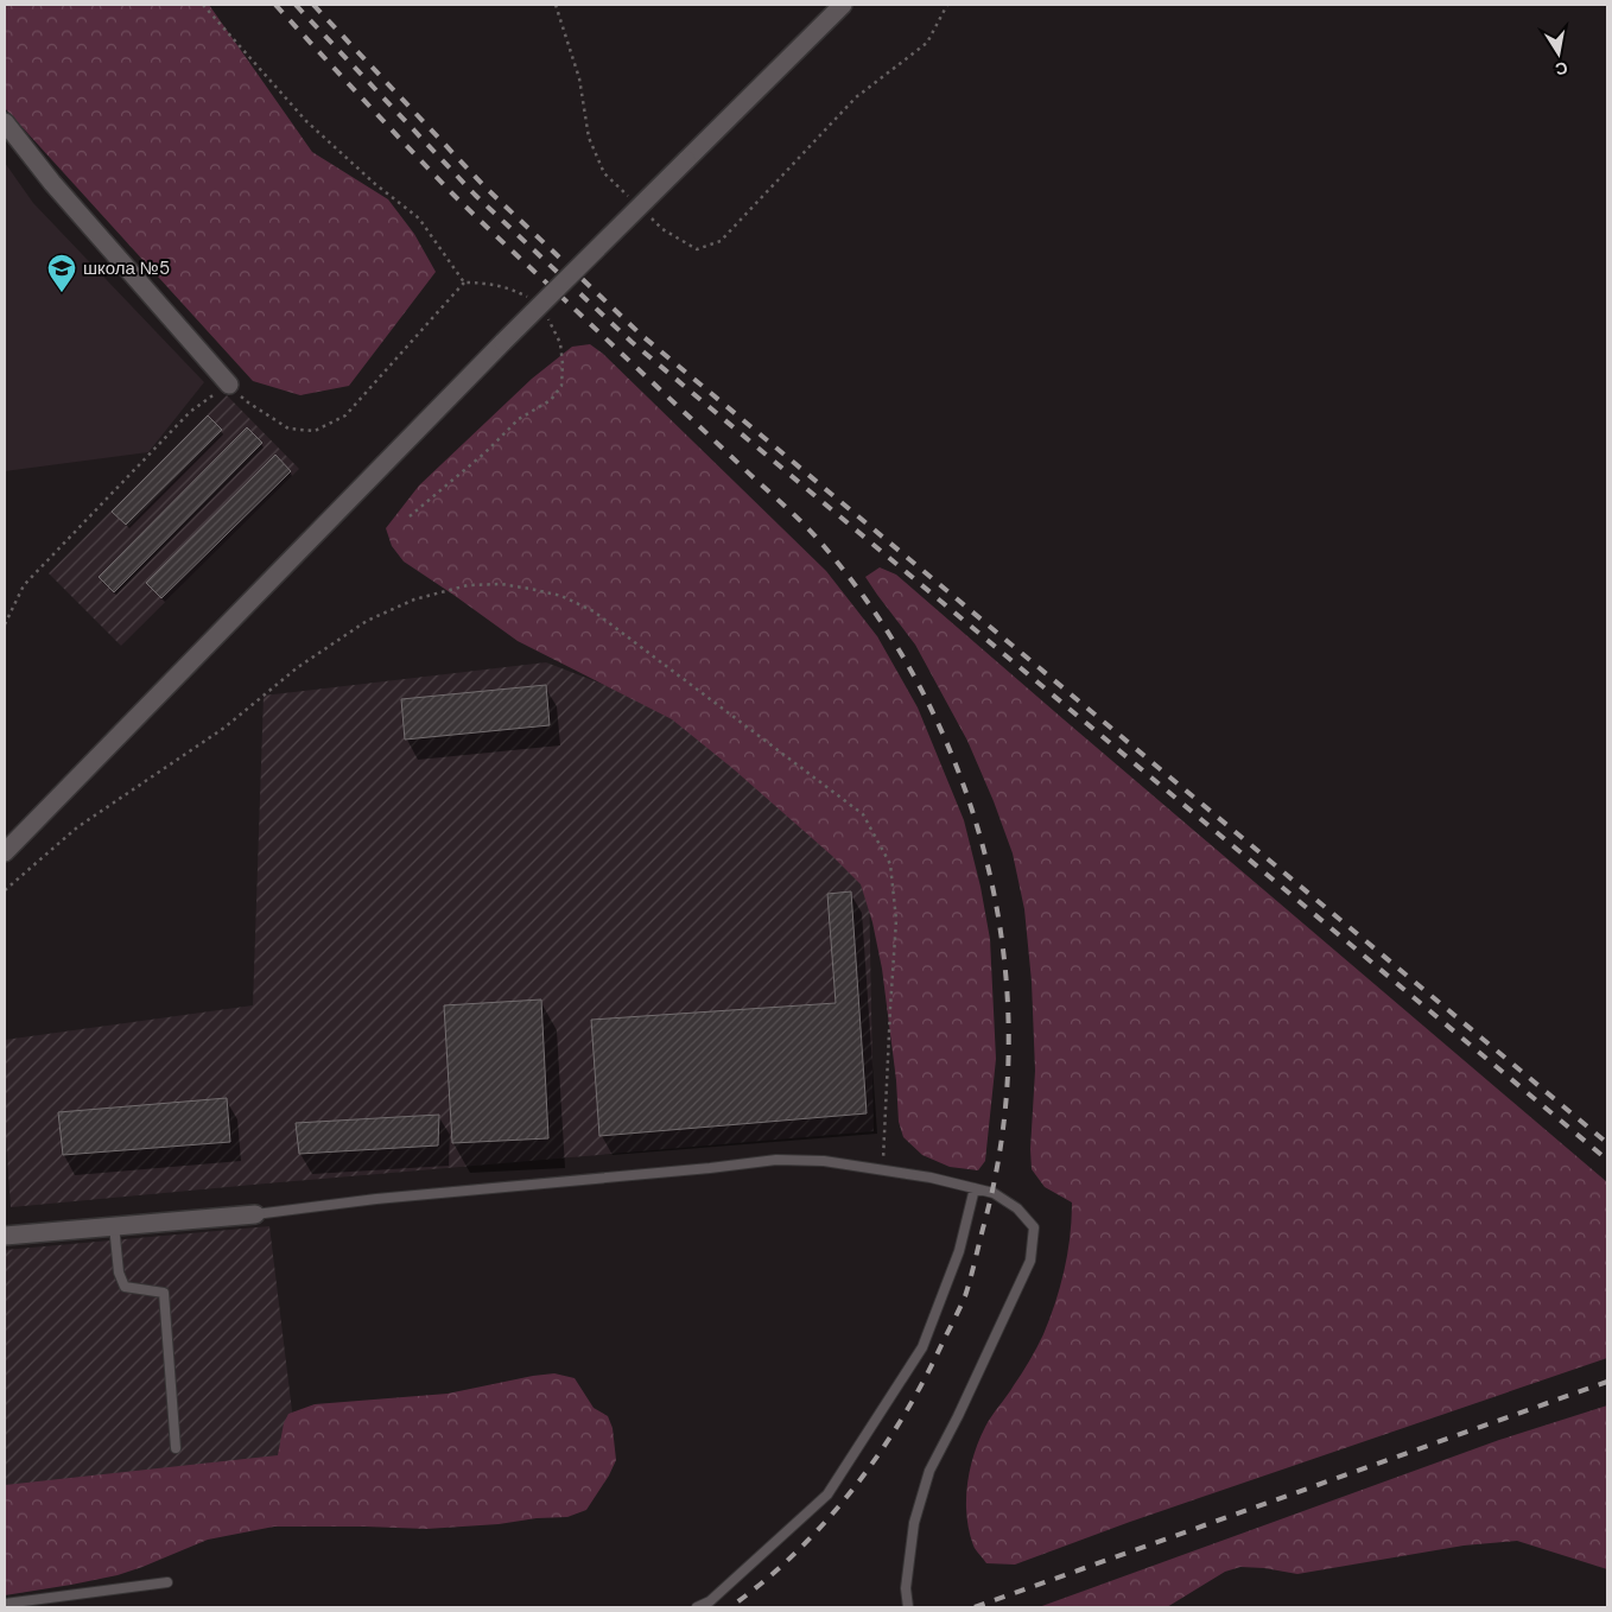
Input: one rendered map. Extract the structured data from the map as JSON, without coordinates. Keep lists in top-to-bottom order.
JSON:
{
  "places": {
    "school or university": ["школа №5"]
  },
  "north": "bottom"
}
